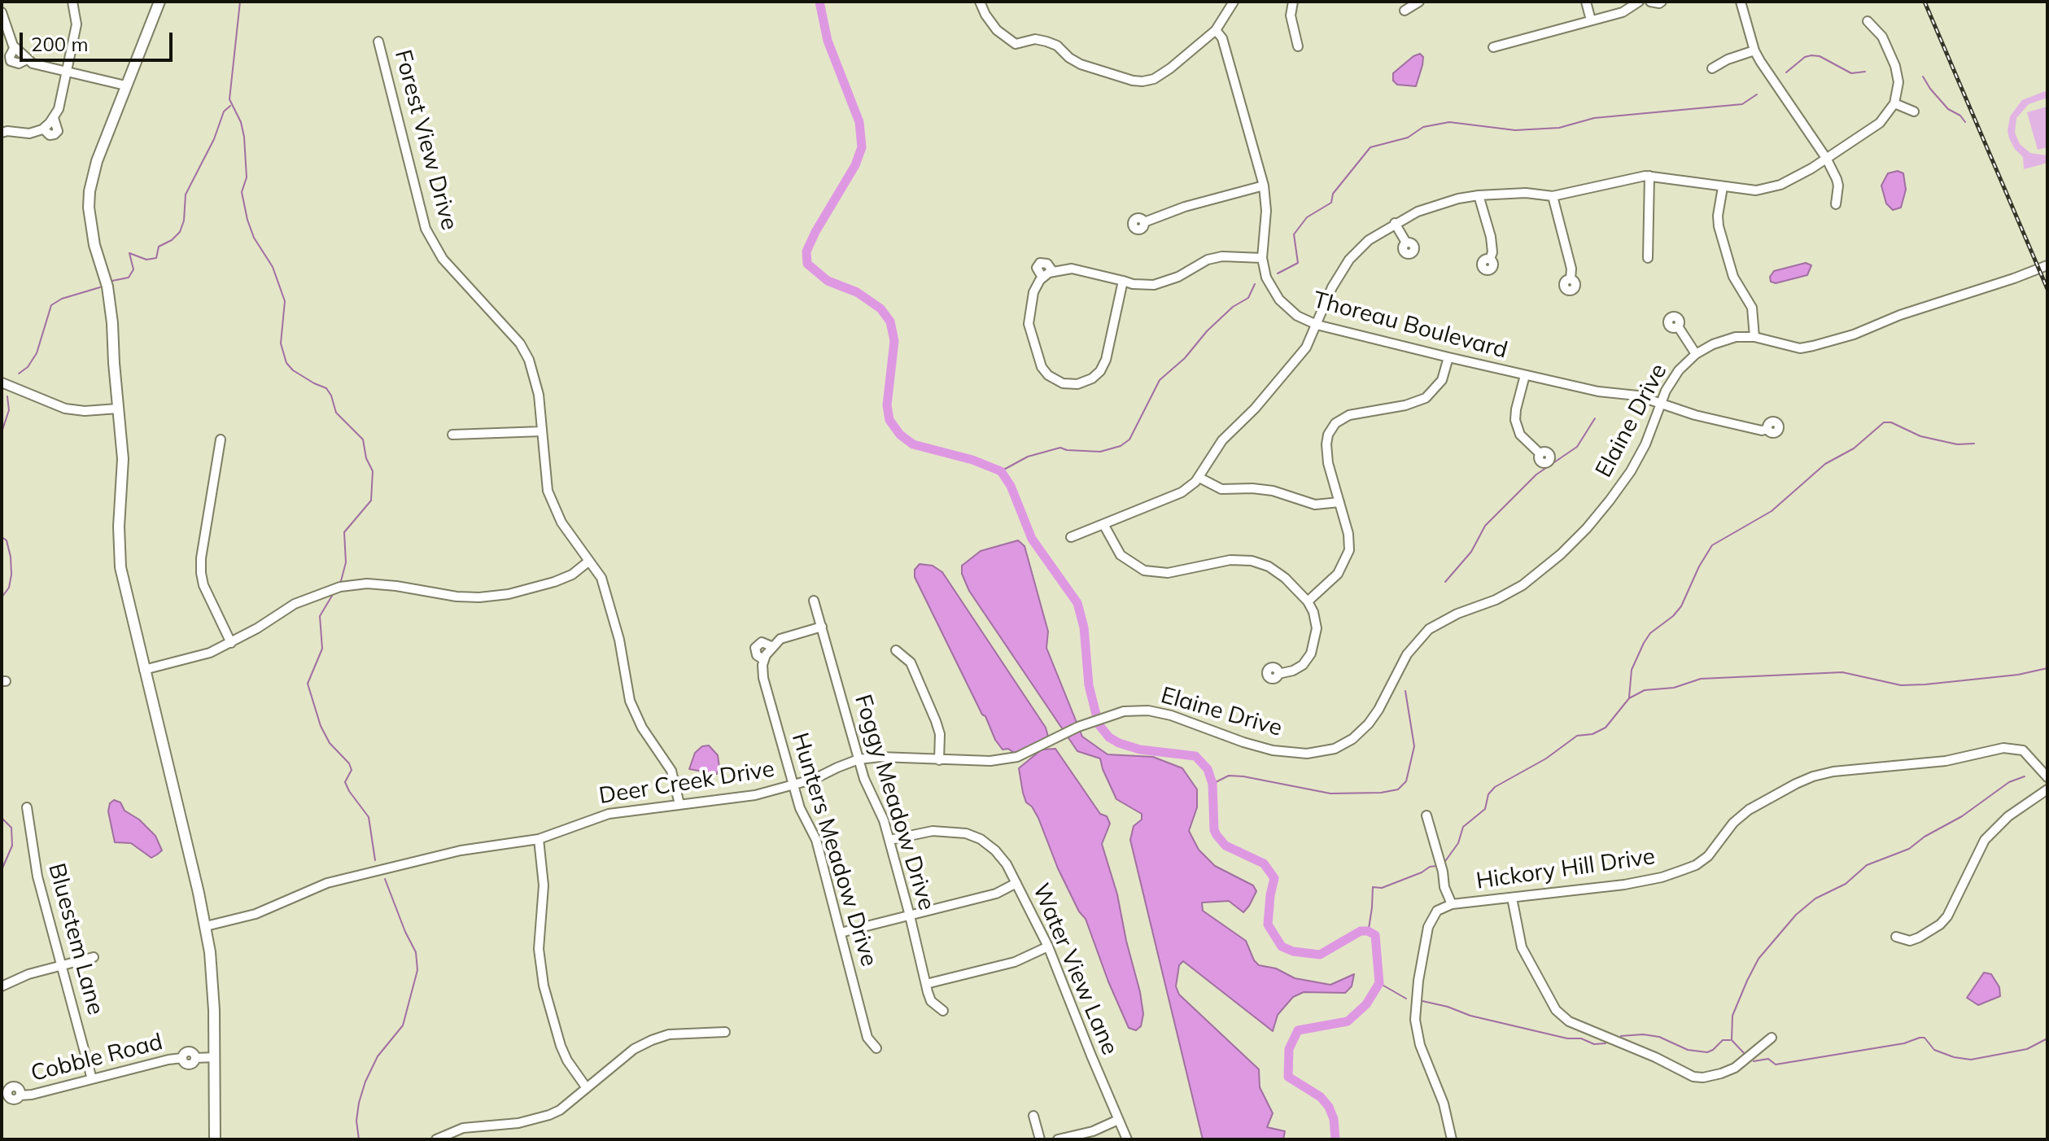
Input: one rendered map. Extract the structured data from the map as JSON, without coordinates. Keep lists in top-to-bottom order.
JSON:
{
  "streets": {
    "street": [
      "Forest View Drive",
      "Thoreau Boulevard",
      "Elaine Drive",
      "Deer Creek Drive",
      "Foggy Meadow Drive",
      "Hunters Meadow Drive",
      "Hickory Hill Drive",
      "Bluestem Lane",
      "Water View Lane",
      "Cobble Road"
    ]
  },
  "crossings": [
    ["Forest View Drive", "Deer Creek Drive"],
    ["Thoreau Boulevard", "Elaine Drive"],
    ["Elaine Drive", "Deer Creek Drive"],
    ["Deer Creek Drive", "Foggy Meadow Drive"],
    ["Deer Creek Drive", "Hunters Meadow Drive"],
    ["Foggy Meadow Drive", "Hunters Meadow Drive"],
    ["Foggy Meadow Drive", "Water View Lane"],
    ["Bluestem Lane", "Cobble Road"]
  ],
  "scale_bar": "200 m"
}
